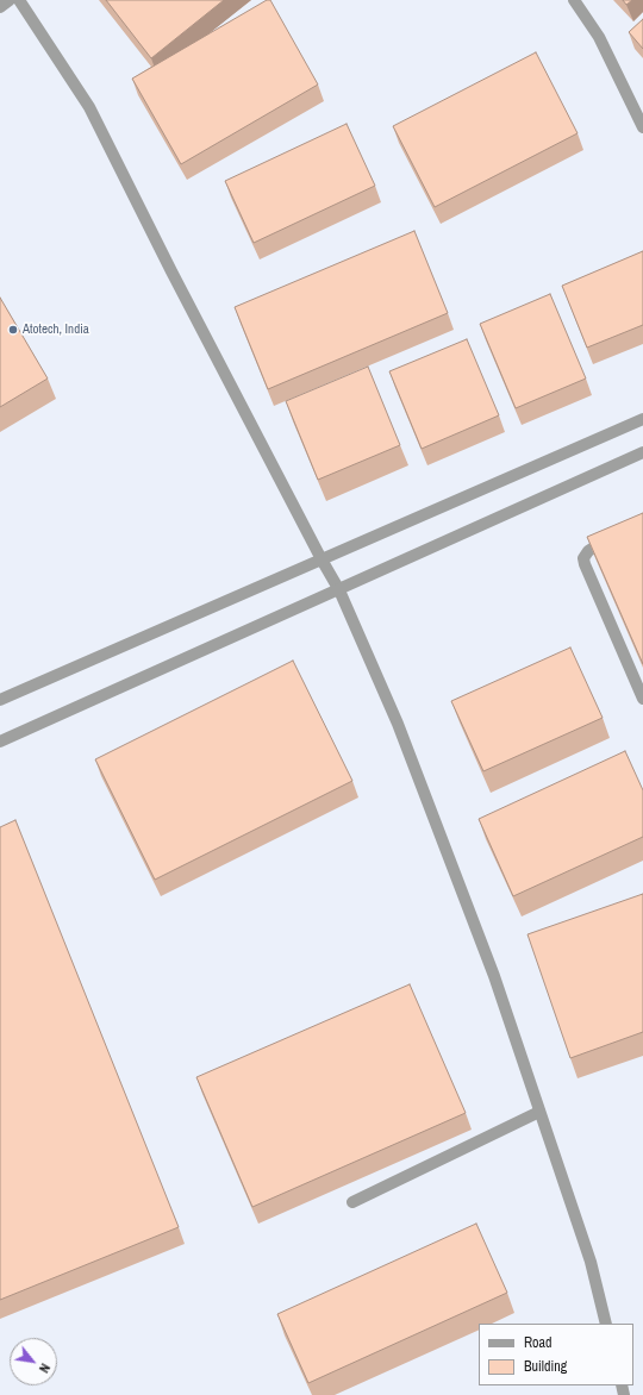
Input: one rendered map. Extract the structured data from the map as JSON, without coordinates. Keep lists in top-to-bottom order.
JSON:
{
  "places": ["Atotech, India"],
  "legend": ["Road", "Building"],
  "north": "bottom right"
}
